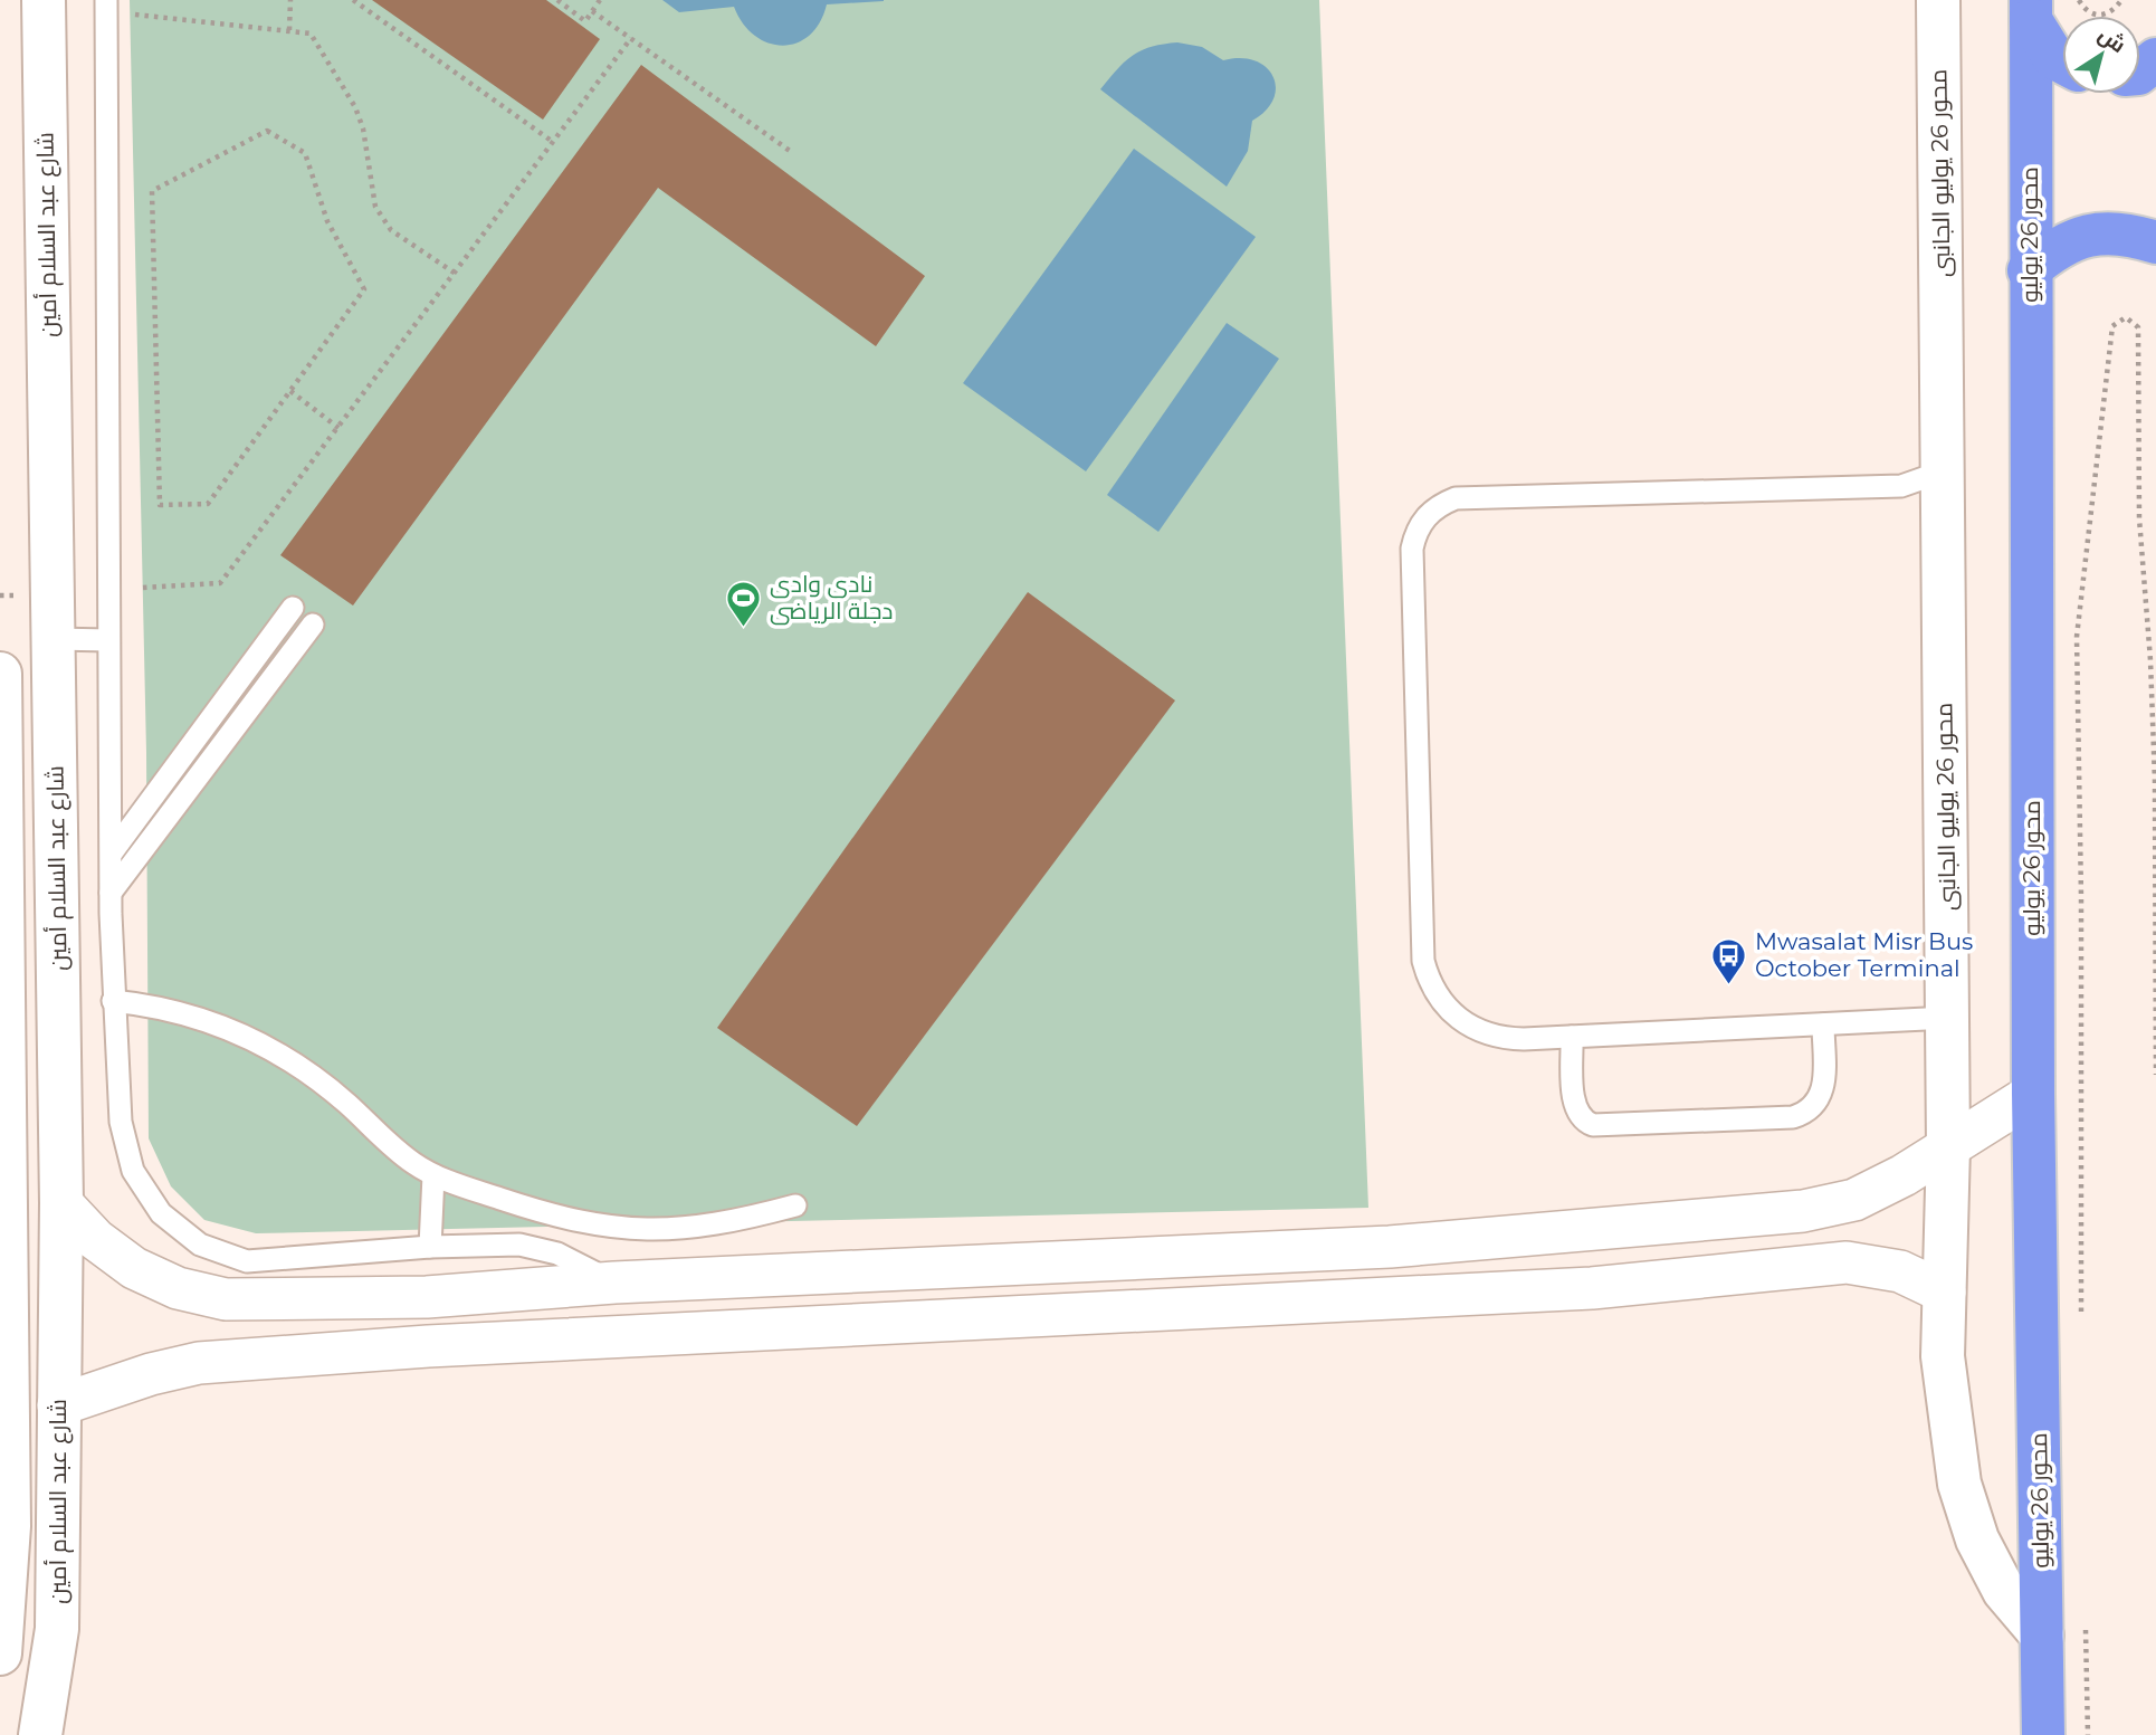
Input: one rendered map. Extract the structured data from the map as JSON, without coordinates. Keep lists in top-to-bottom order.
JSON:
{
  "streets": {
    "highway": ["محور 26 يوليو"],
    "street": ["محور 26 يوليو الجانبى", "شارع عبد السلام أمين"]
  },
  "crossings": [
    ["محور 26 يوليو الجانبى", "محور 26 يوليو"]
  ],
  "places": {
    "sports": ["نادي وادى دجلة الرياضى"],
    "bus stop": ["Mwasalat Misr Bus October Terminal"]
  },
  "north": "top right"
}
